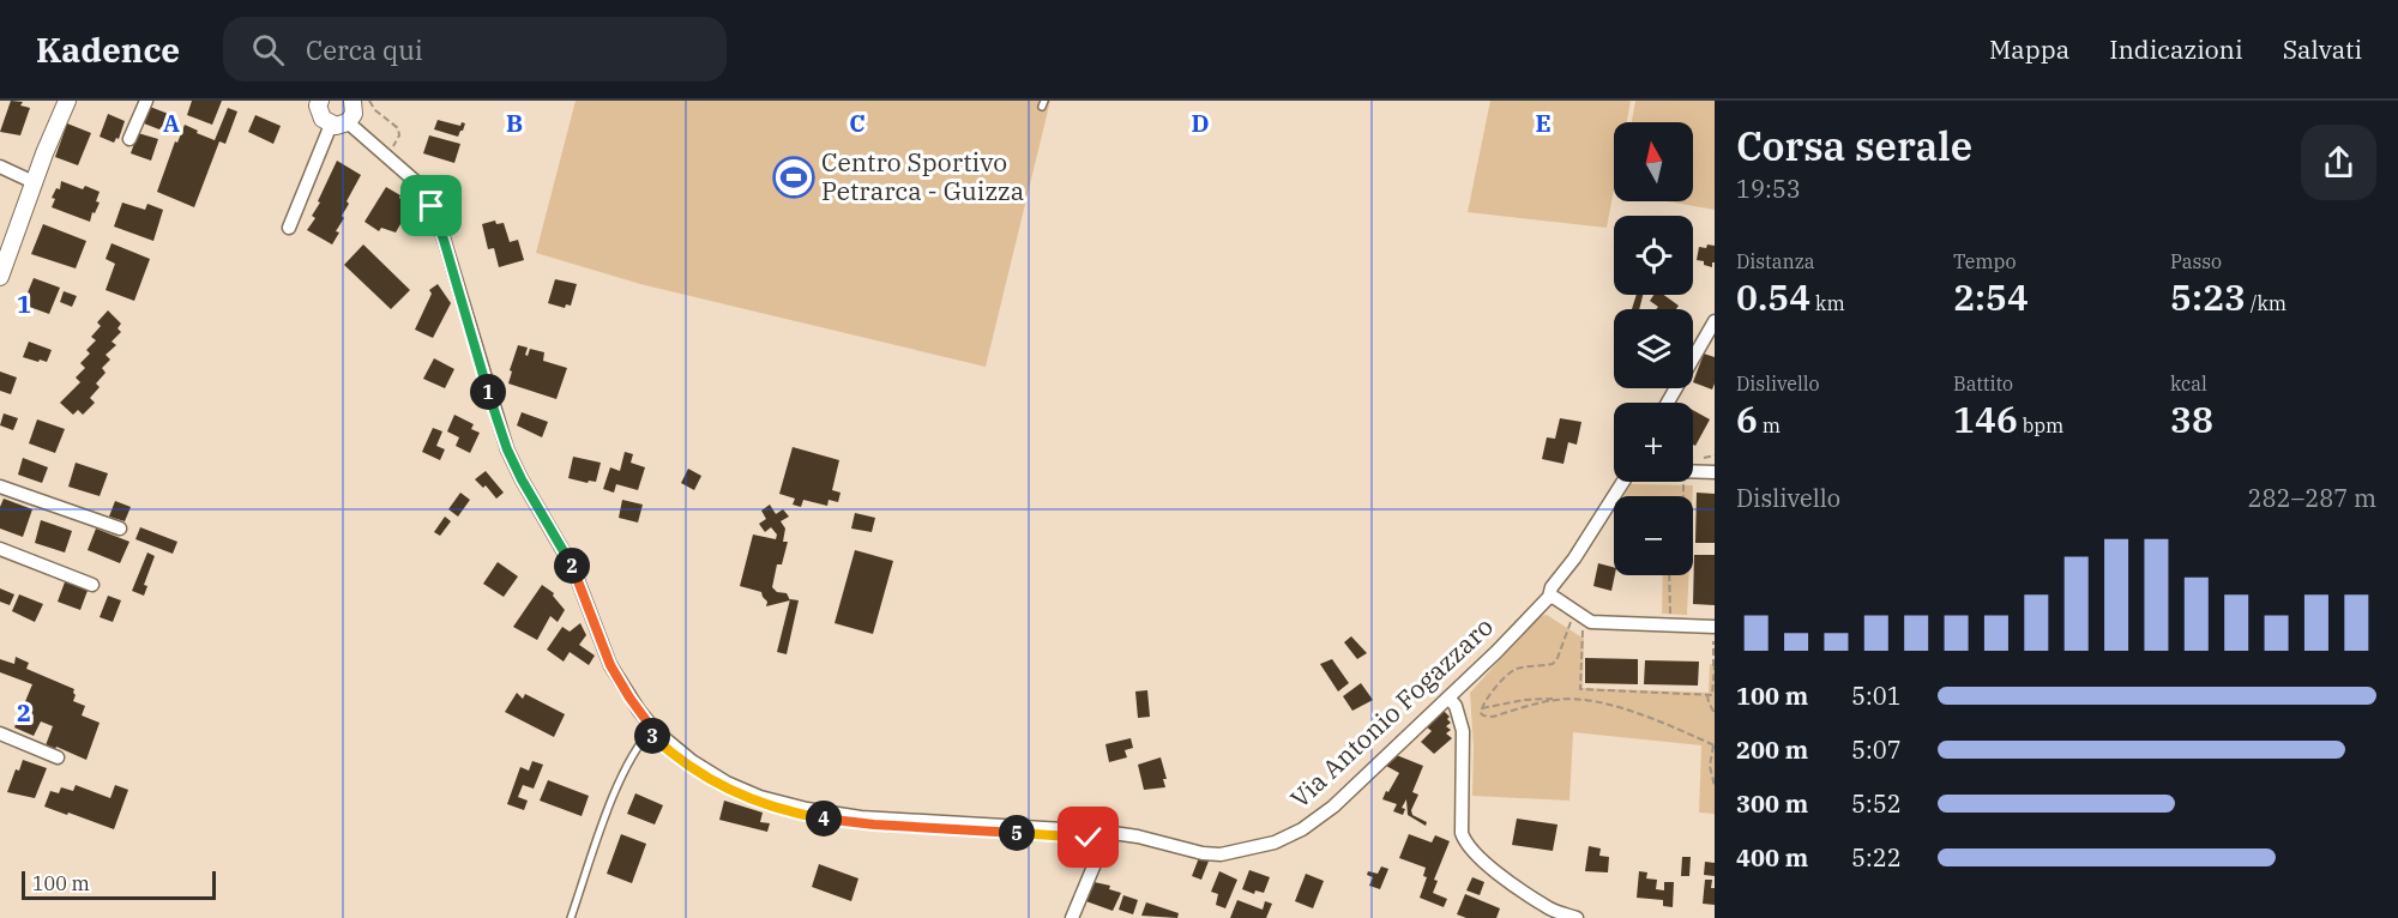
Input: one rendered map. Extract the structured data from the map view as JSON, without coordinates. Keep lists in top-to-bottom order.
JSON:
{
  "streets": {
    "street": ["Via Antonio Fogazzaro"]
  },
  "places": {
    "sports": ["Centro Sportivo Petrarca - Guizza"]
  },
  "scale_bar": "100 m",
  "north": "top",
  "page": {
    "header": "Kadence",
    "search": "Cerca qui",
    "nav": ["Mappa", "Indicazioni", "Salvati"],
    "heading": ["Corsa serale", "19:53"],
    "map_buttons": ["+", "−"],
    "stats": [
      ["Distanza", "0.54 km"],
      ["Tempo", "2:54"],
      ["Passo", "5:23 /km"],
      ["Dislivello", "6 m"],
      ["Battito", "146 bpm"],
      ["kcal", "38"]
    ],
    "pins": [
      "1",
      "2",
      "3",
      "4",
      "5"
    ],
    "chart": ["Dislivello", "282–287 m"],
    "list": [
      {
        "name": "100 m",
        "note": "5:01"
      },
      {
        "name": "200 m",
        "note": "5:07"
      },
      {
        "name": "300 m",
        "note": "5:52"
      },
      {
        "name": "400 m",
        "note": "5:22"
      }
    ],
    "scale": "100 m"
  },
  "grid": {
    "columns": [
      "A",
      "B",
      "C",
      "D",
      "E"
    ],
    "rows": ["1", "2"]
  }
}
